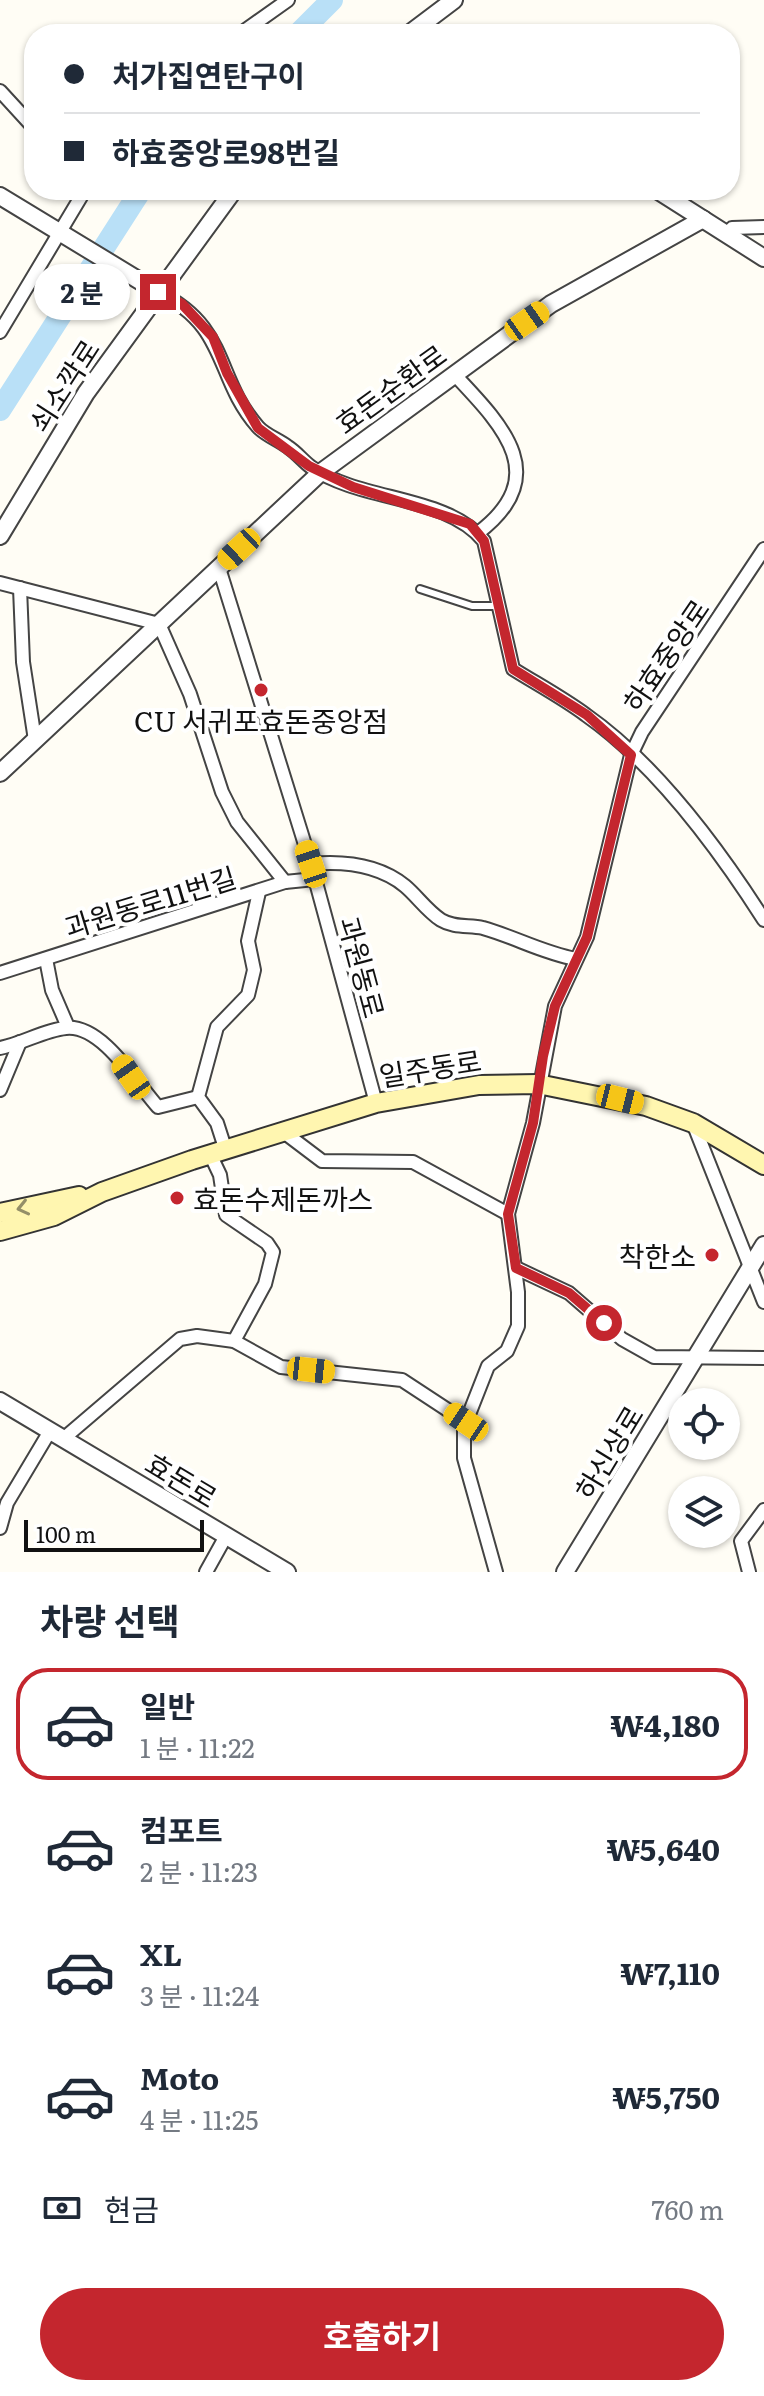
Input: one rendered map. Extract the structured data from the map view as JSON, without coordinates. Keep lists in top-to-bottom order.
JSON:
{
  "streets": {
    "main road": ["일주동로"],
    "street": [
      "쇠소깍로",
      "효돈순환로",
      "하효중앙로",
      "과원동로11번길",
      "과원동로",
      "하신상로",
      "효돈로"
    ]
  },
  "crossings": [
    ["효돈순환로", "과원동로"],
    ["하효중앙로", "일주동로"],
    ["과원동로11번길", "과원동로"],
    ["과원동로", "일주동로"]
  ],
  "places": ["CU 서귀포효돈중앙점", "효돈수제돈까스", "착한소"],
  "scale_bar": "100 m",
  "page": {
    "banner": ["처가집연탄구이", "하효중앙로98번길"],
    "bubble": "2 분",
    "scale": "100 m",
    "heading": "차량 선택",
    "list": [
      {
        "name": "일반",
        "note": "1 분 · 11:22",
        "value": "₩4,180"
      },
      {
        "name": "컴포트",
        "note": "2 분 · 11:23",
        "value": "₩5,640"
      },
      {
        "name": "XL",
        "note": "3 분 · 11:24",
        "value": "₩7,110"
      },
      {
        "name": "Moto",
        "note": "4 분 · 11:25",
        "value": "₩5,750"
      }
    ],
    "pay": ["현금", "760 m"],
    "buttons": "호출하기"
  }
}
